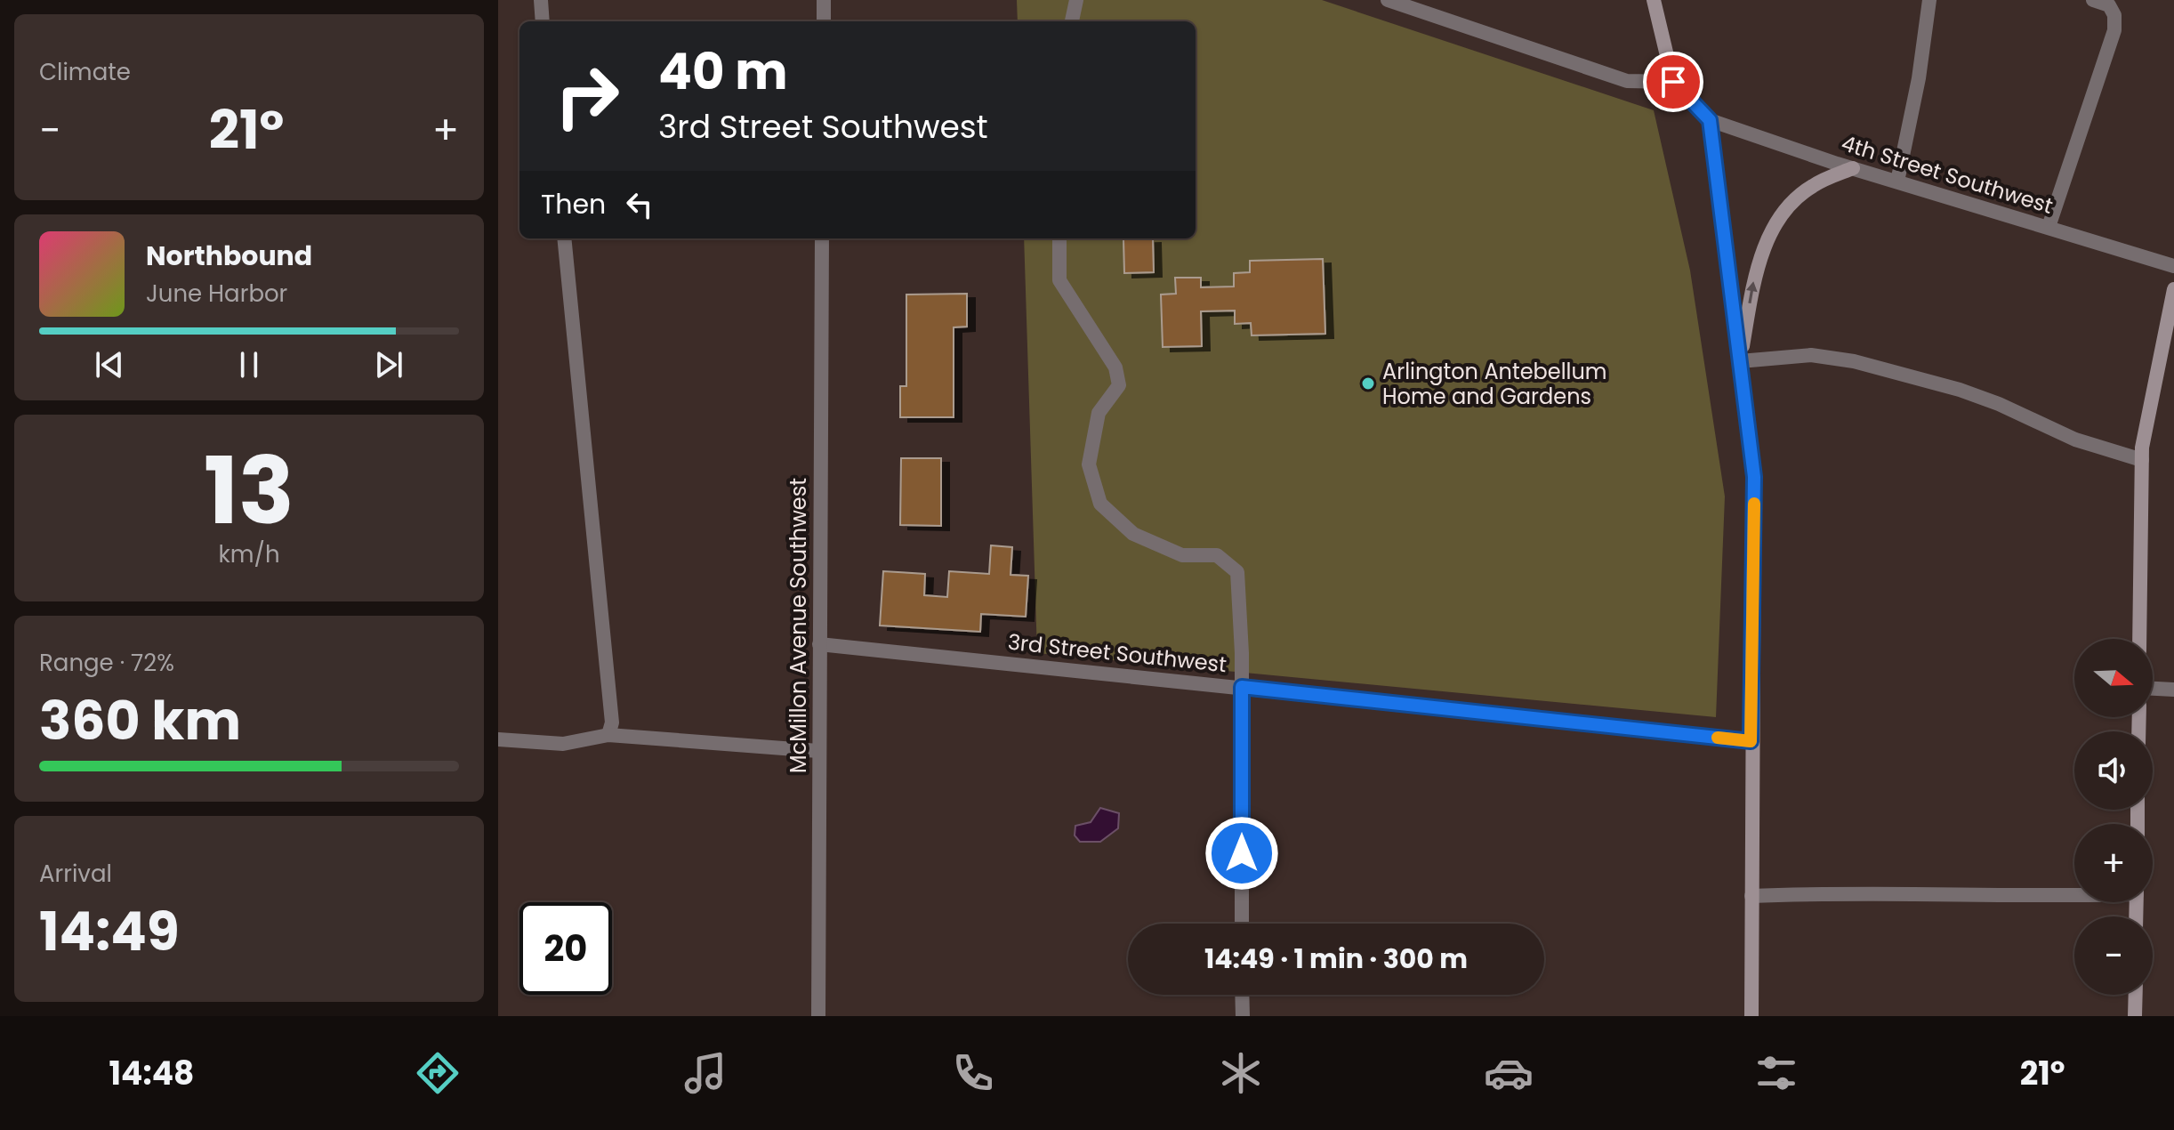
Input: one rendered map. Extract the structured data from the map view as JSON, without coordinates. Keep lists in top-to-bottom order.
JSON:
{
  "streets": {
    "street": ["4th Street Southwest", "McMillon Avenue Southwest", "3rd Street Southwest"]
  },
  "crossings": [
    ["McMillon Avenue Southwest", "3rd Street Southwest"]
  ],
  "places": ["Arlington Antebellum Home and Gardens"],
  "north": "right",
  "page": {
    "tile": [
      "Climate",
      ["13", "km/h"],
      ["Range · 72%", "360 km"],
      ["Arrival", "14:49"]
    ],
    "turn": ["40 m", "3rd Street Southwest"],
    "heat": ["−", "21°", "+"],
    "then": "Then",
    "song": ["Northbound", "June Harbor"],
    "map_buttons": ["+", "−"],
    "limit": "20",
    "trip": "14:49 · 1 min · 300 m",
    "tabs": ["14:48", "21°"]
  }
}
